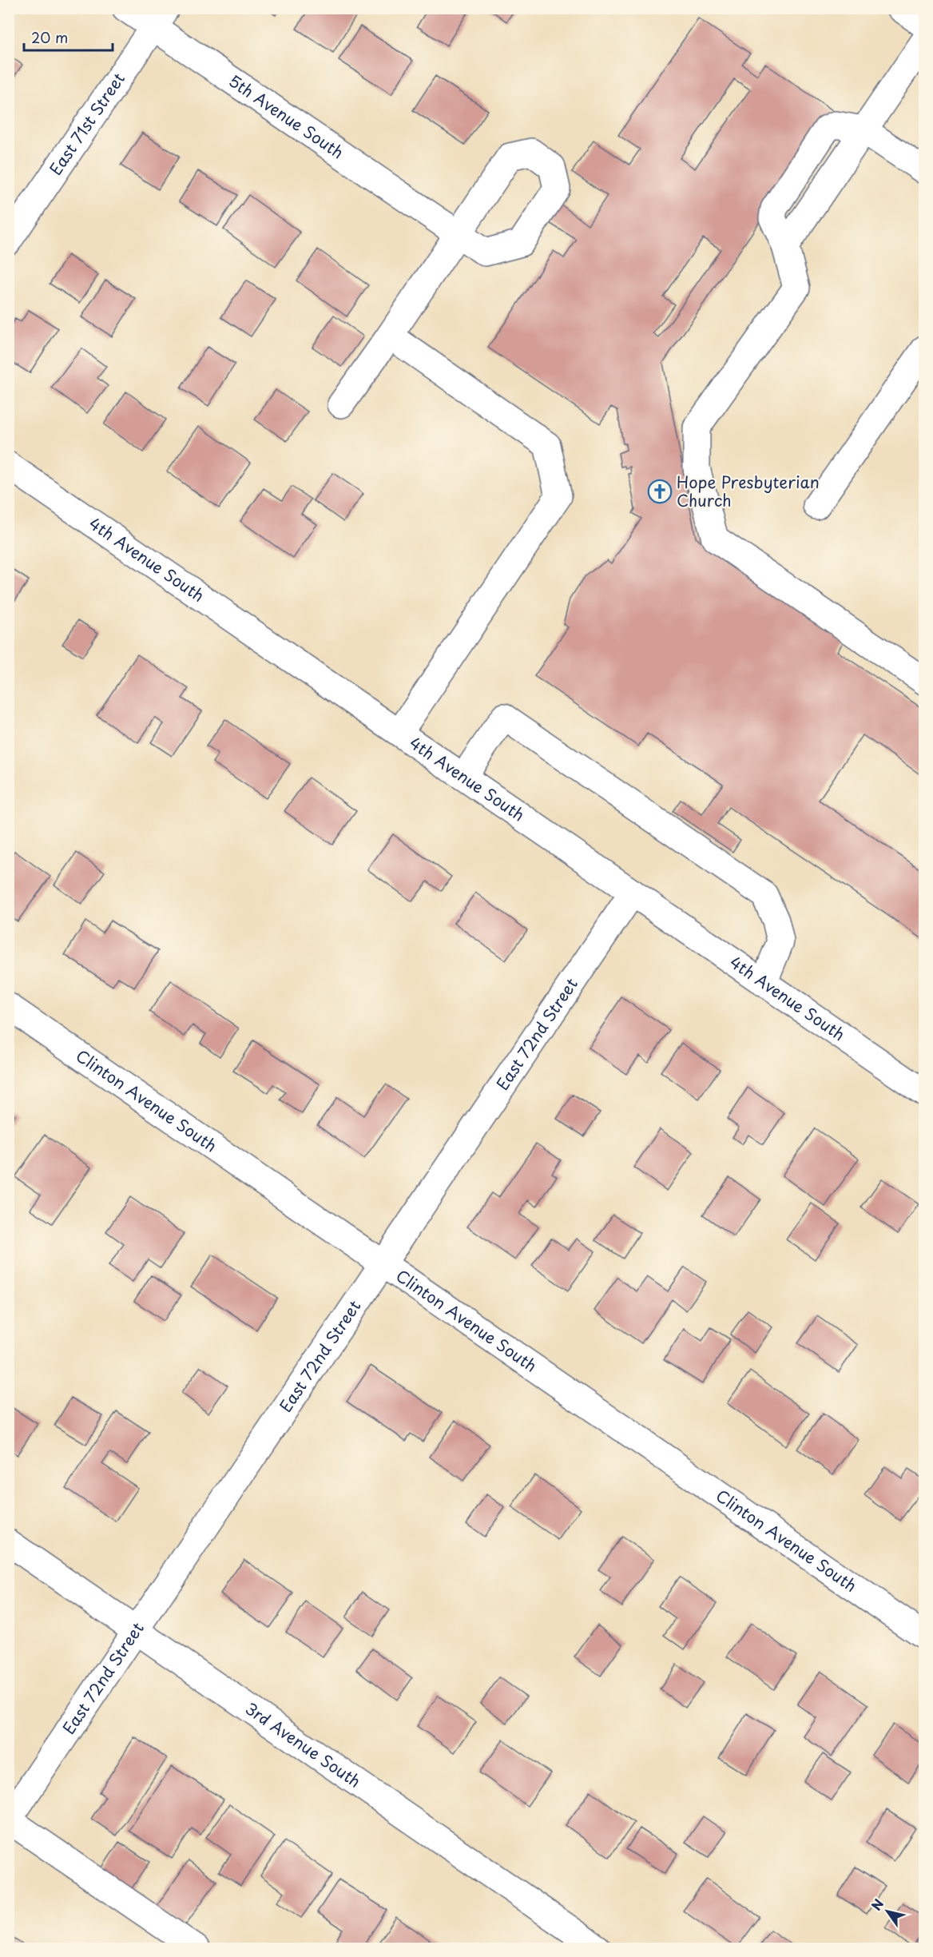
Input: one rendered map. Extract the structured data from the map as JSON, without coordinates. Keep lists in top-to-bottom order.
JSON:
{
  "streets": {
    "street": [
      "5th Avenue South",
      "East 71st Street",
      "4th Avenue South",
      "East 72nd Street",
      "Clinton Avenue South",
      "3rd Avenue South"
    ]
  },
  "crossings": [
    ["5th Avenue South", "East 71st Street"],
    ["4th Avenue South", "East 72nd Street"],
    ["East 72nd Street", "Clinton Avenue South"],
    ["East 72nd Street", "3rd Avenue South"]
  ],
  "places": {
    "church": ["Hope Presbyterian Church"]
  },
  "scale_bar": "20 m",
  "north": "top left"
}
